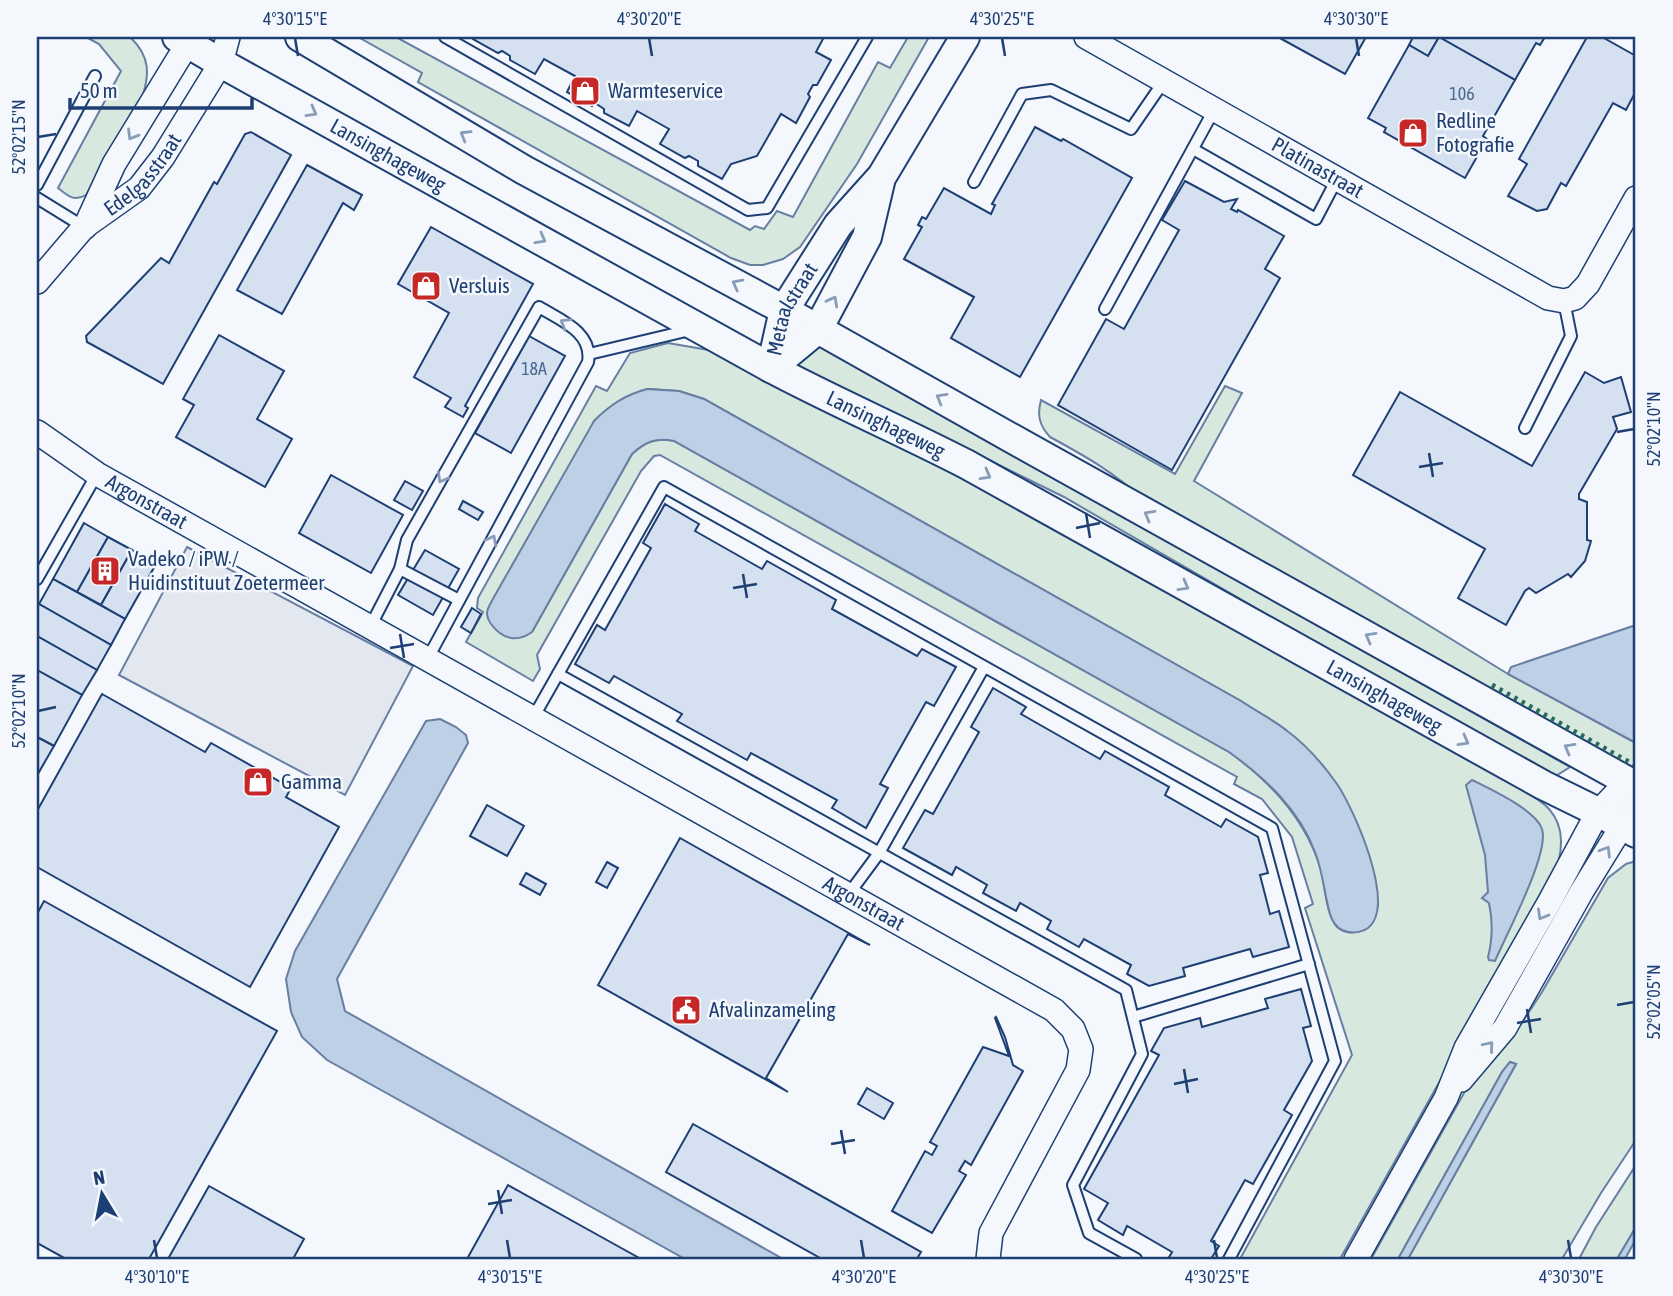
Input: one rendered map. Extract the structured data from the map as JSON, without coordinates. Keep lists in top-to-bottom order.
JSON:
{
  "streets": {
    "street": [
      "Lansinghageweg",
      "Platinastraat",
      "Edelgasstraat",
      "Metaalstraat",
      "Argonstraat"
    ]
  },
  "crossings": [
    ["Lansinghageweg", "Edelgasstraat"],
    ["Lansinghageweg", "Metaalstraat"]
  ],
  "places": {
    "shop": [
      "Warmteservice",
      "Redline Fotografie",
      "Versluis",
      "Gamma"
    ],
    "building": ["Vadeko / iPW / Huidinstituut Zoetermeer"],
    "public building": ["Afvalinzameling"]
  },
  "house_numbers": ["106", "18A"],
  "scale_bar": "50 m",
  "north": "top",
  "coordinates": [
    "4°30'15\"E",
    "4°30'20\"E",
    "4°30'25\"E",
    "4°30'30\"E",
    "52°02'15\"N",
    "52°02'10\"N",
    "52°02'05\"N",
    "4°30'10\"E"
  ]
}
